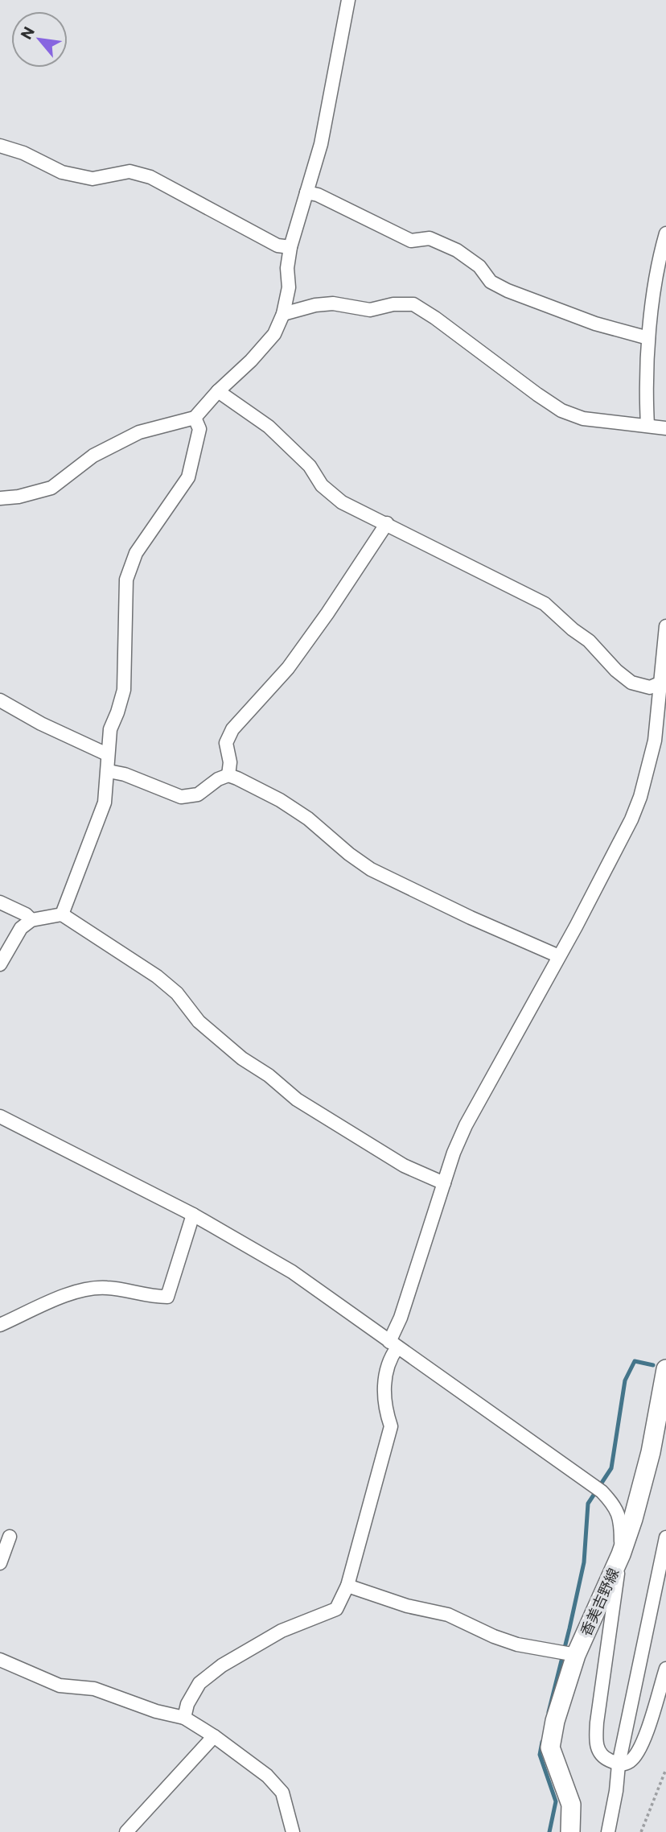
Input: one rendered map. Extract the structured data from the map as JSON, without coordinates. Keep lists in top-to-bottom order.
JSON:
{
  "streets": {
    "main road": ["香美吉野線"]
  },
  "north": "top left"
}
